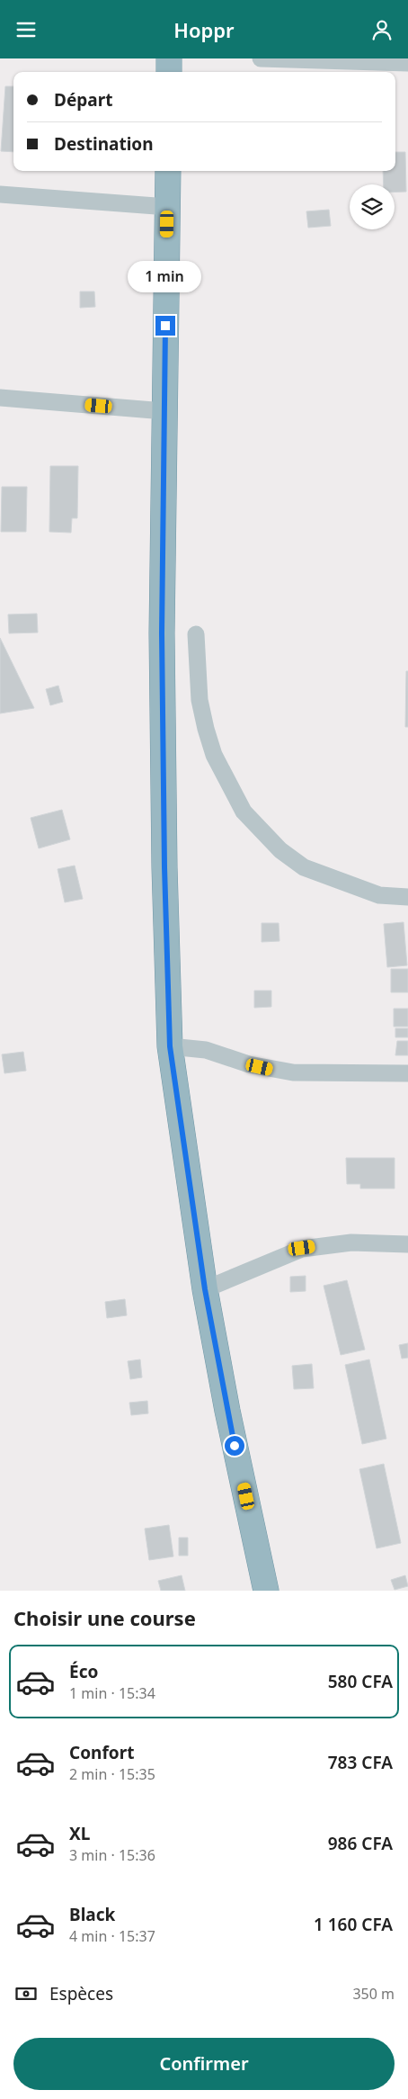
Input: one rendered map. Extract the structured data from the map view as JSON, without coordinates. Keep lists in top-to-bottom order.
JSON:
{
  "page": {
    "header": "Hoppr",
    "banner": ["Départ", "Destination"],
    "bubble": "1 min",
    "heading": "Choisir une course",
    "list": [
      {
        "name": "Éco",
        "note": "1 min · 15:34",
        "value": "580 CFA"
      },
      {
        "name": "Confort",
        "note": "2 min · 15:35",
        "value": "783 CFA"
      },
      {
        "name": "XL",
        "note": "3 min · 15:36",
        "value": "986 CFA"
      },
      {
        "name": "Black",
        "note": "4 min · 15:37",
        "value": "1 160 CFA"
      }
    ],
    "pay": ["Espèces", "350 m"],
    "buttons": "Confirmer"
  }
}
